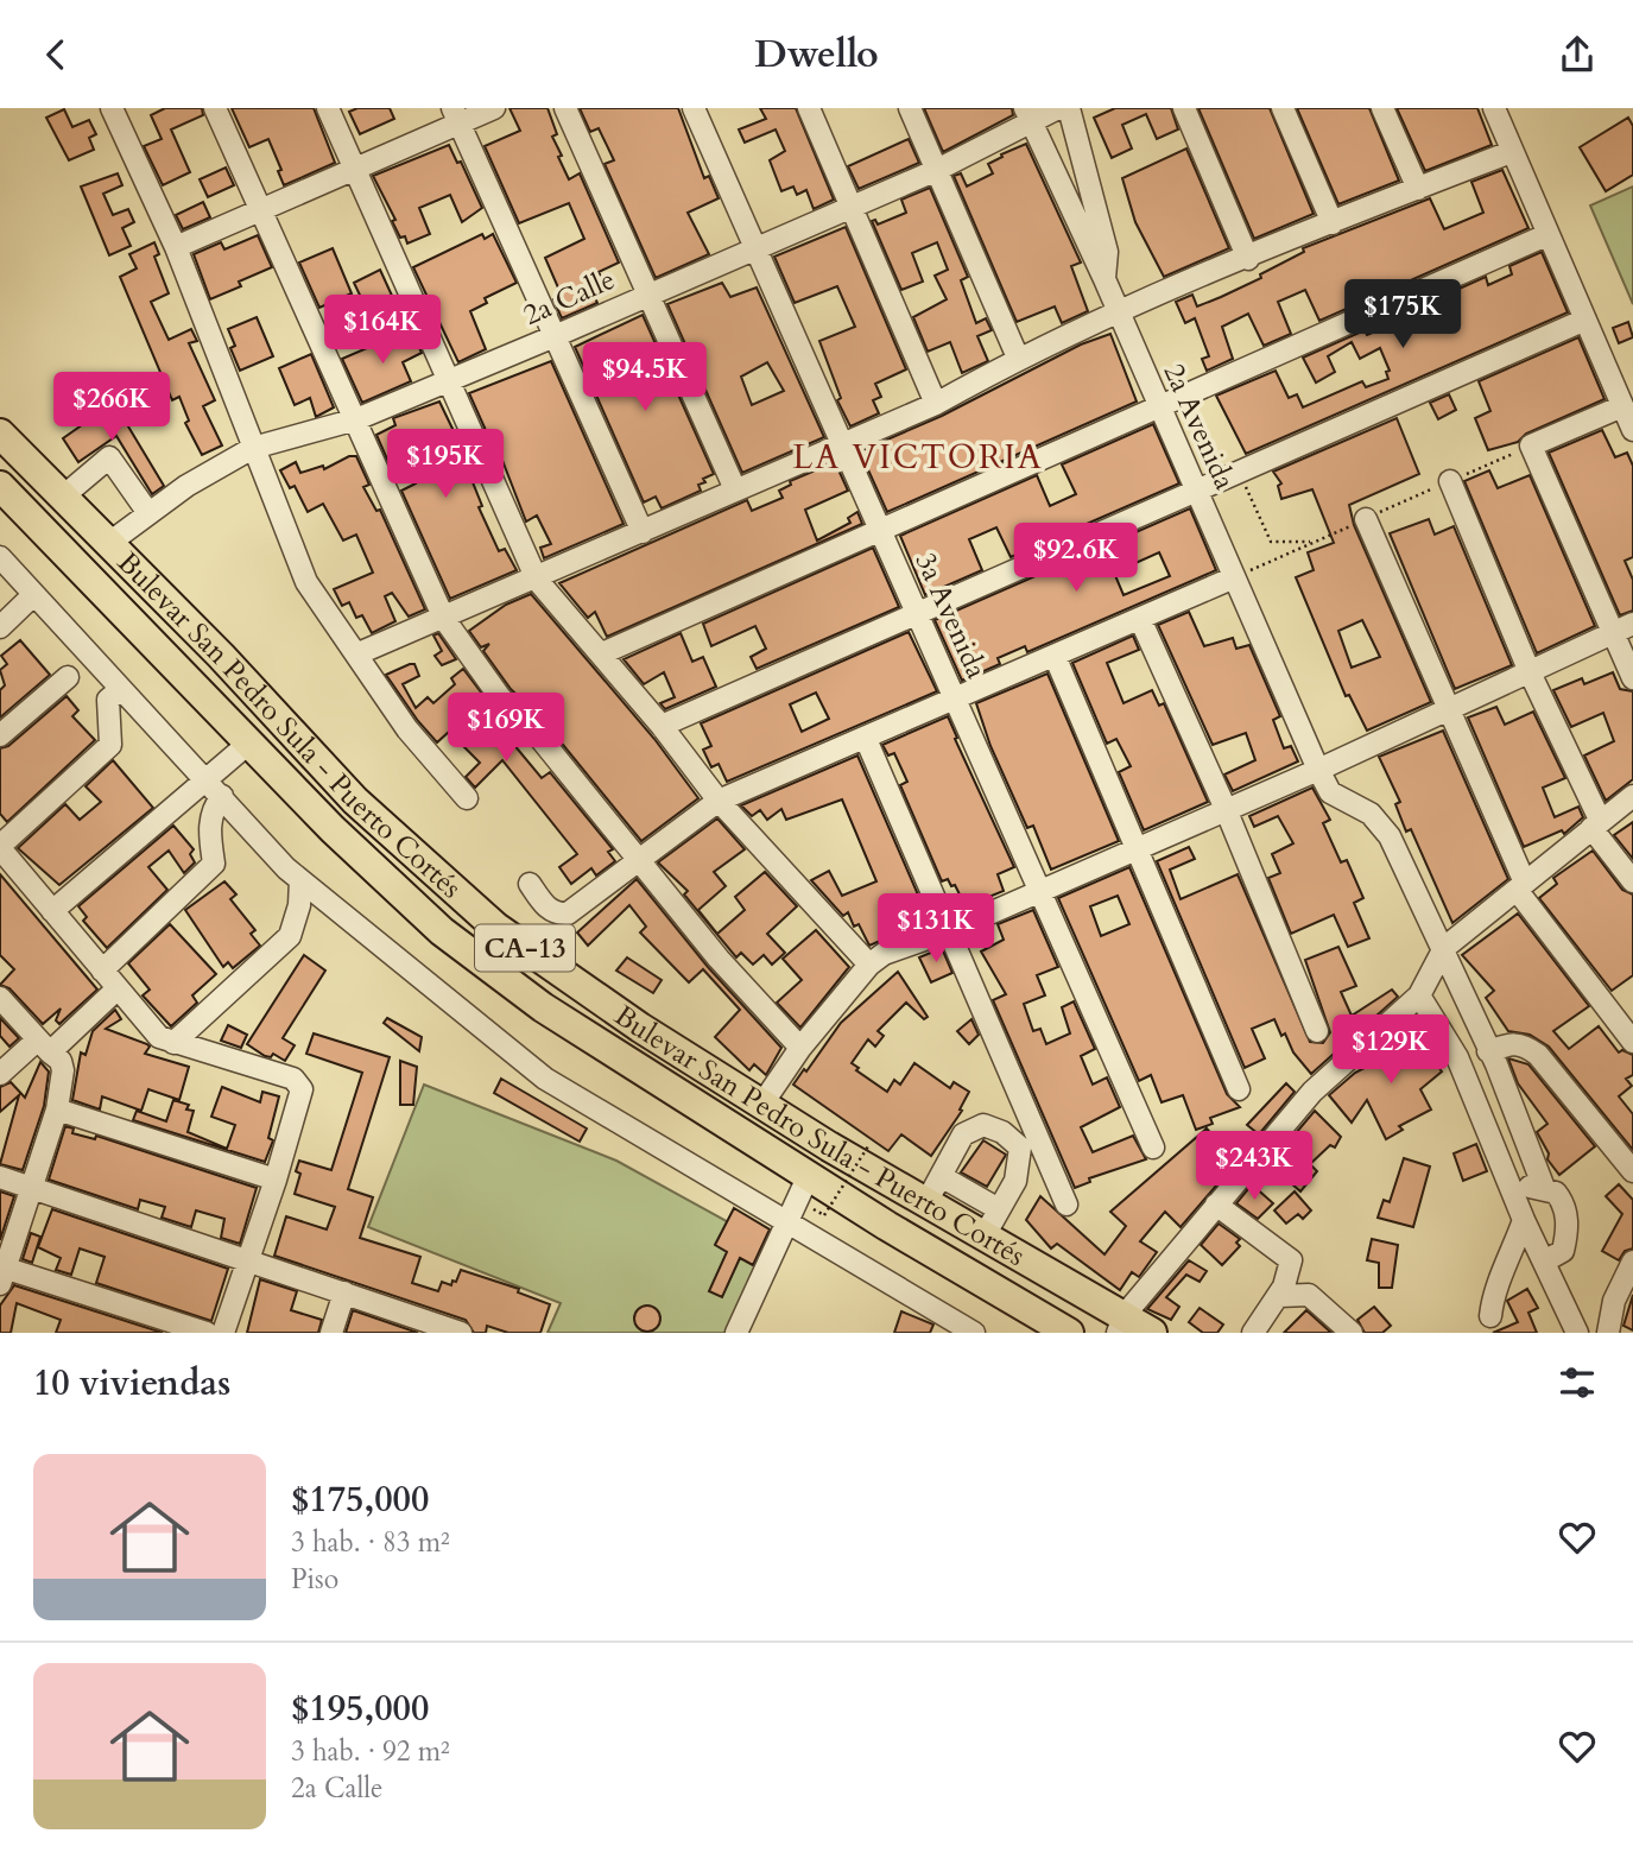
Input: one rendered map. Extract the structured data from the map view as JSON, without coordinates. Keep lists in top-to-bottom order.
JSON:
{
  "streets": {
    "highway": ["Bulevar San Pedro Sula - Puerto Cortés", "CA-13"],
    "street": ["2a Calle", "2a Avenida", "3a Avenida"]
  },
  "crossings": [
    ["2a Calle", "2a Avenida"],
    ["2a Calle", "3a Avenida"],
    ["2a Calle", "Bulevar San Pedro Sula - Puerto Cortés"]
  ],
  "districts": ["LA VICTORIA"],
  "page": {
    "header": "Dwello",
    "price": [
      "$175K",
      "$164K",
      "$94.5K",
      "$266K",
      "$195K",
      "$92.6K",
      "$169K",
      "$131K",
      "$129K",
      "$243K"
    ],
    "heading": "10 viviendas",
    "list": [
      {
        "name": "$175,000",
        "note": "3 hab. · 83 m² · Piso"
      },
      {
        "name": "$195,000",
        "note": "3 hab. · 92 m² · 2a Calle"
      }
    ]
  }
}
